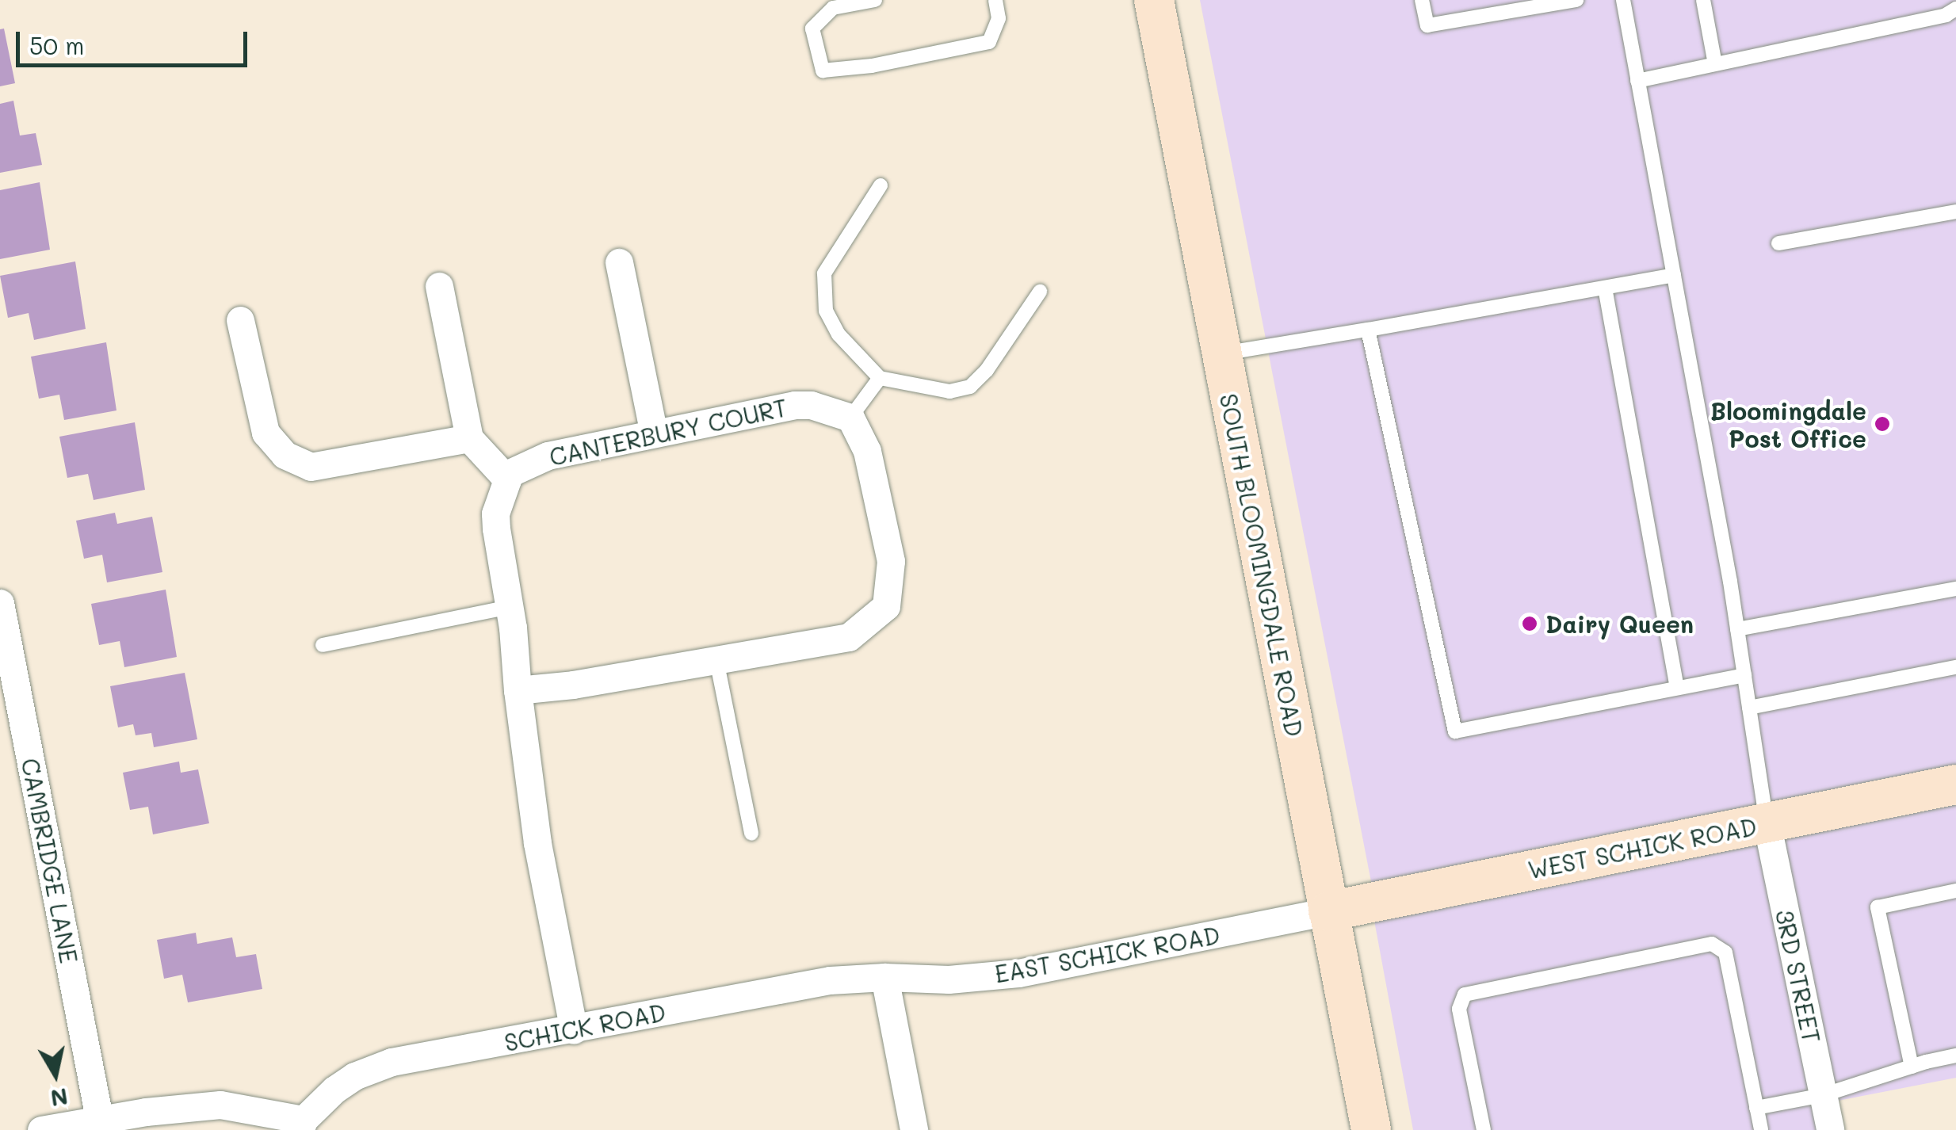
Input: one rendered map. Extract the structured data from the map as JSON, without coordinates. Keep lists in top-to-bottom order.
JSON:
{
  "streets": {
    "main road": ["SOUTH BLOOMINGDALE ROAD", "WEST SCHICK ROAD"],
    "street": [
      "CANTERBURY COURT",
      "CAMBRIDGE LANE",
      "EAST SCHICK ROAD",
      "3RD STREET",
      "SCHICK ROAD"
    ]
  },
  "crossings": [
    ["SOUTH BLOOMINGDALE ROAD", "WEST SCHICK ROAD"],
    ["SOUTH BLOOMINGDALE ROAD", "EAST SCHICK ROAD"],
    ["WEST SCHICK ROAD", "EAST SCHICK ROAD"],
    ["WEST SCHICK ROAD", "3RD STREET"],
    ["EAST SCHICK ROAD", "SCHICK ROAD"]
  ],
  "places": ["Bloomingdale Post Office", "Dairy Queen"],
  "scale_bar": "50 m",
  "north": "bottom"
}
